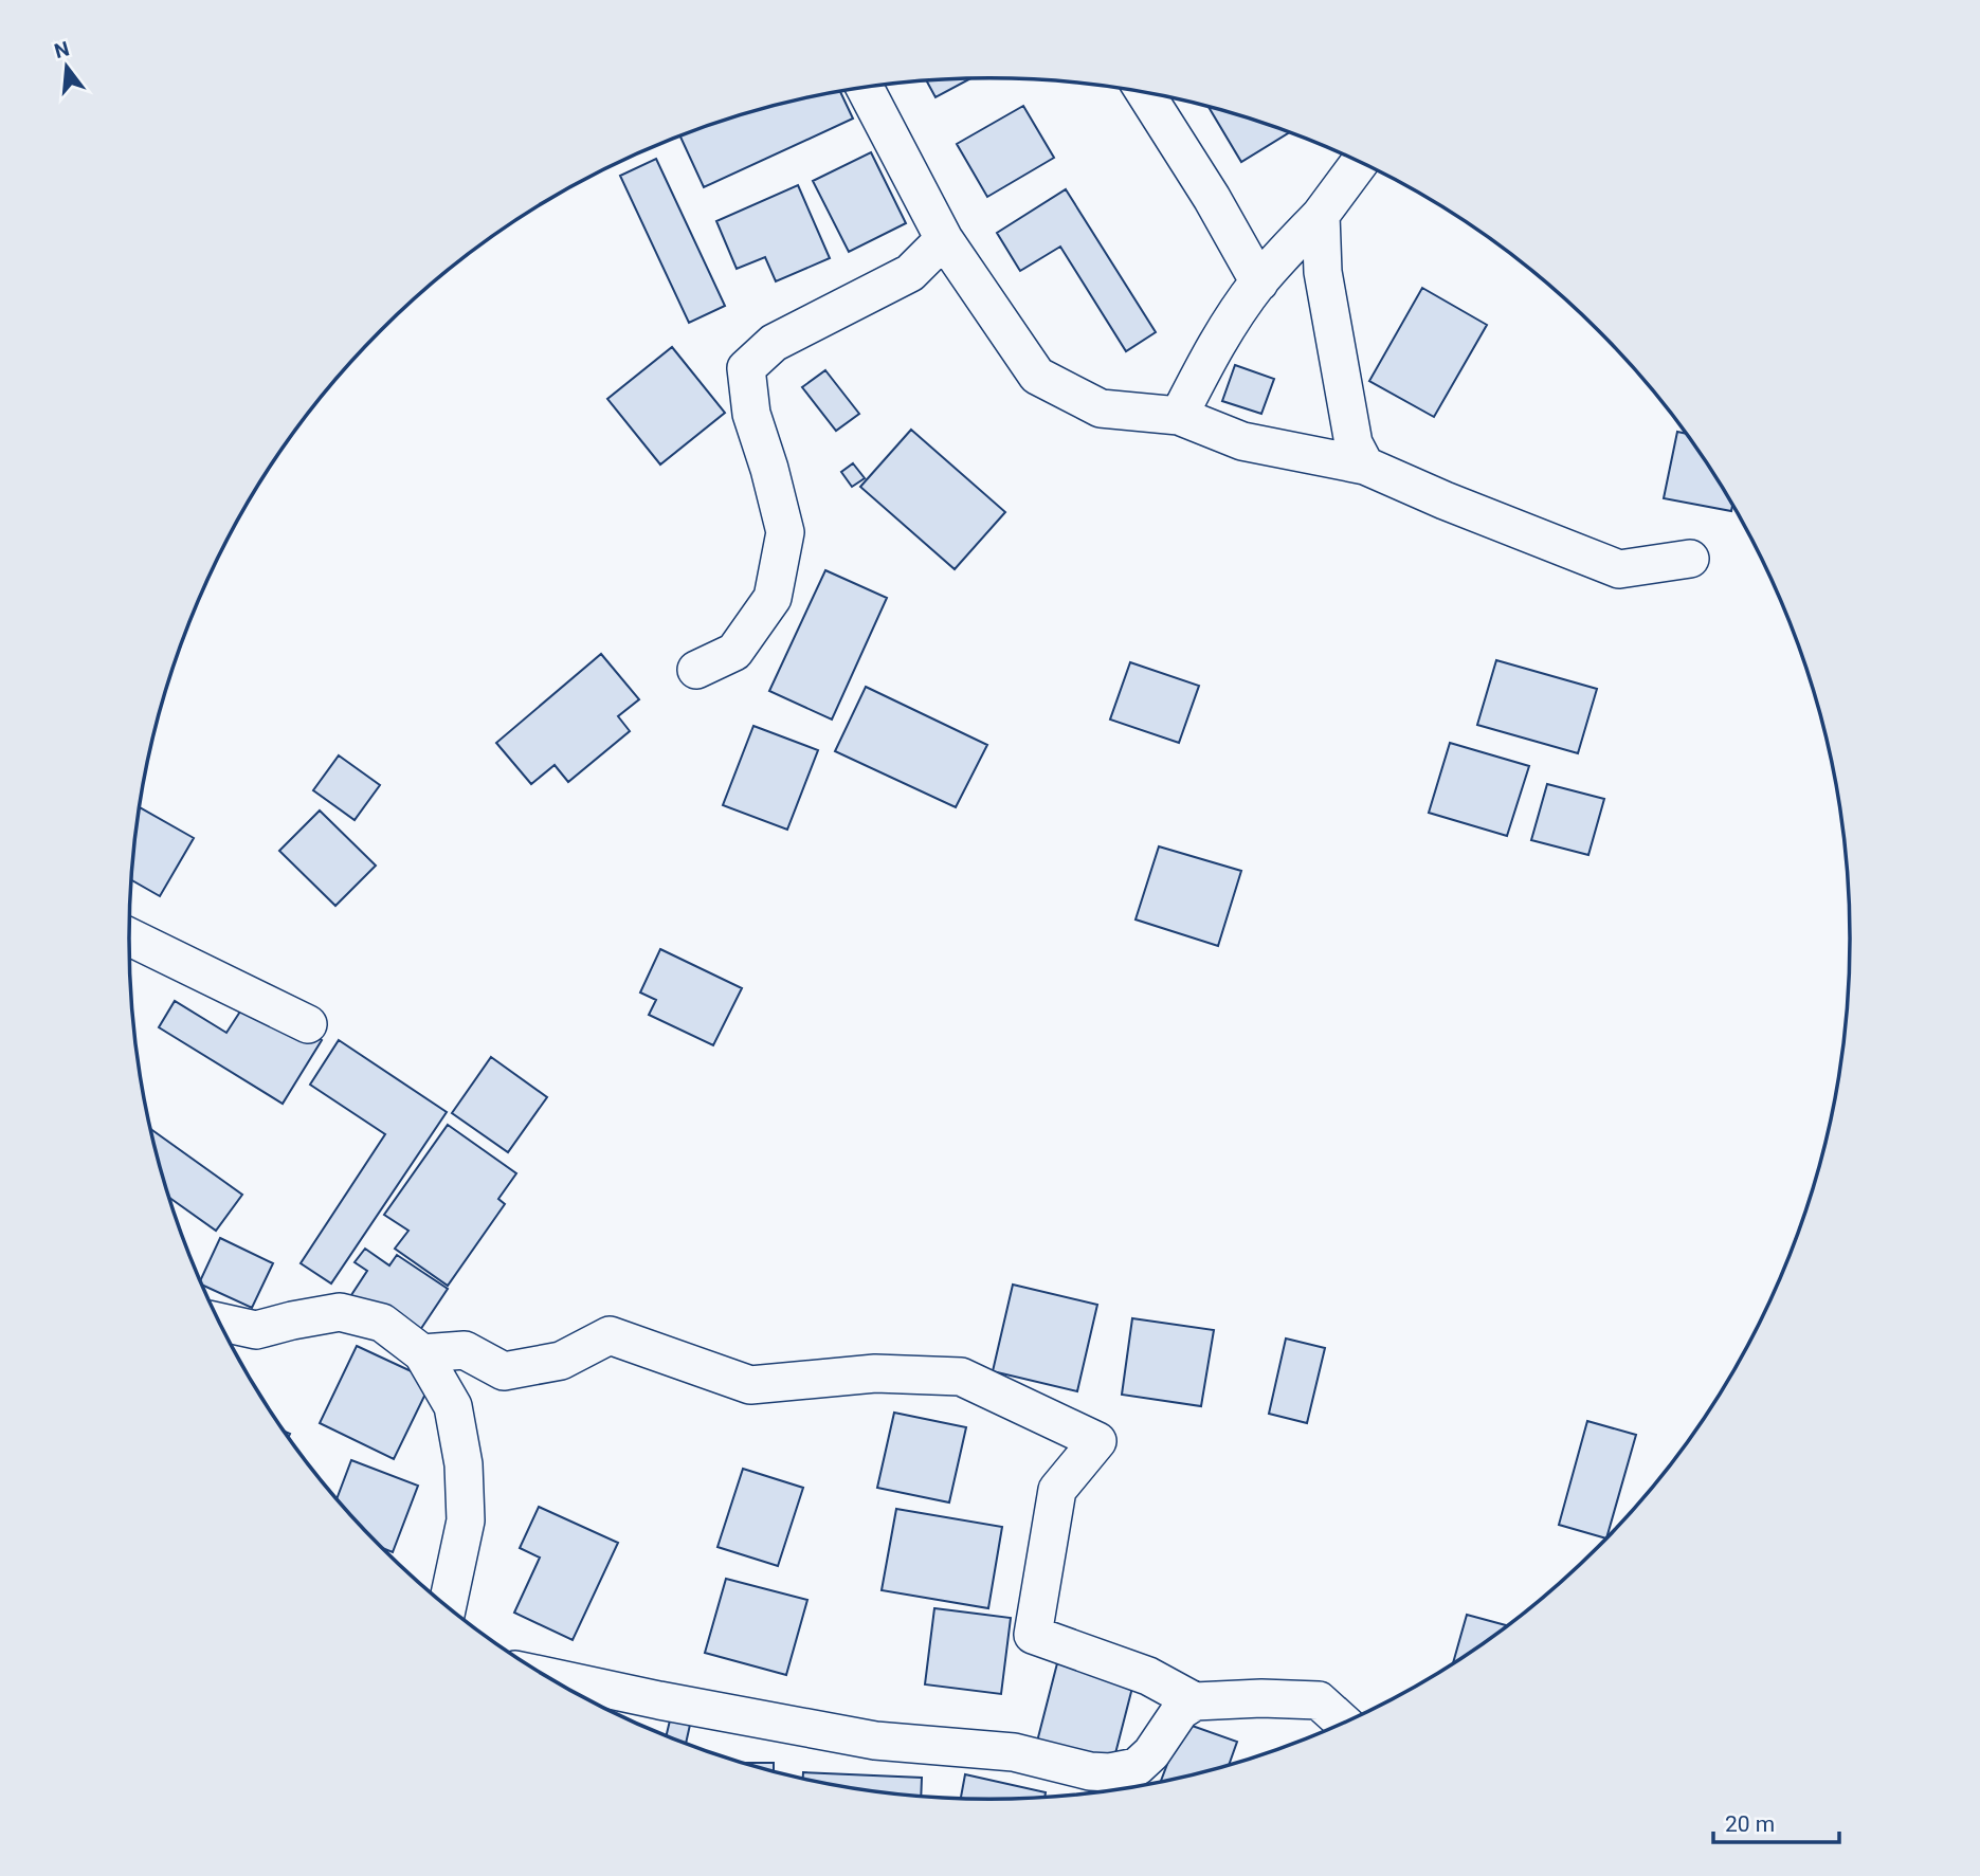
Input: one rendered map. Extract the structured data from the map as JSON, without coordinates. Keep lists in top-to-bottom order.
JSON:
{
  "scale_bar": "20 m",
  "north": "top"
}
